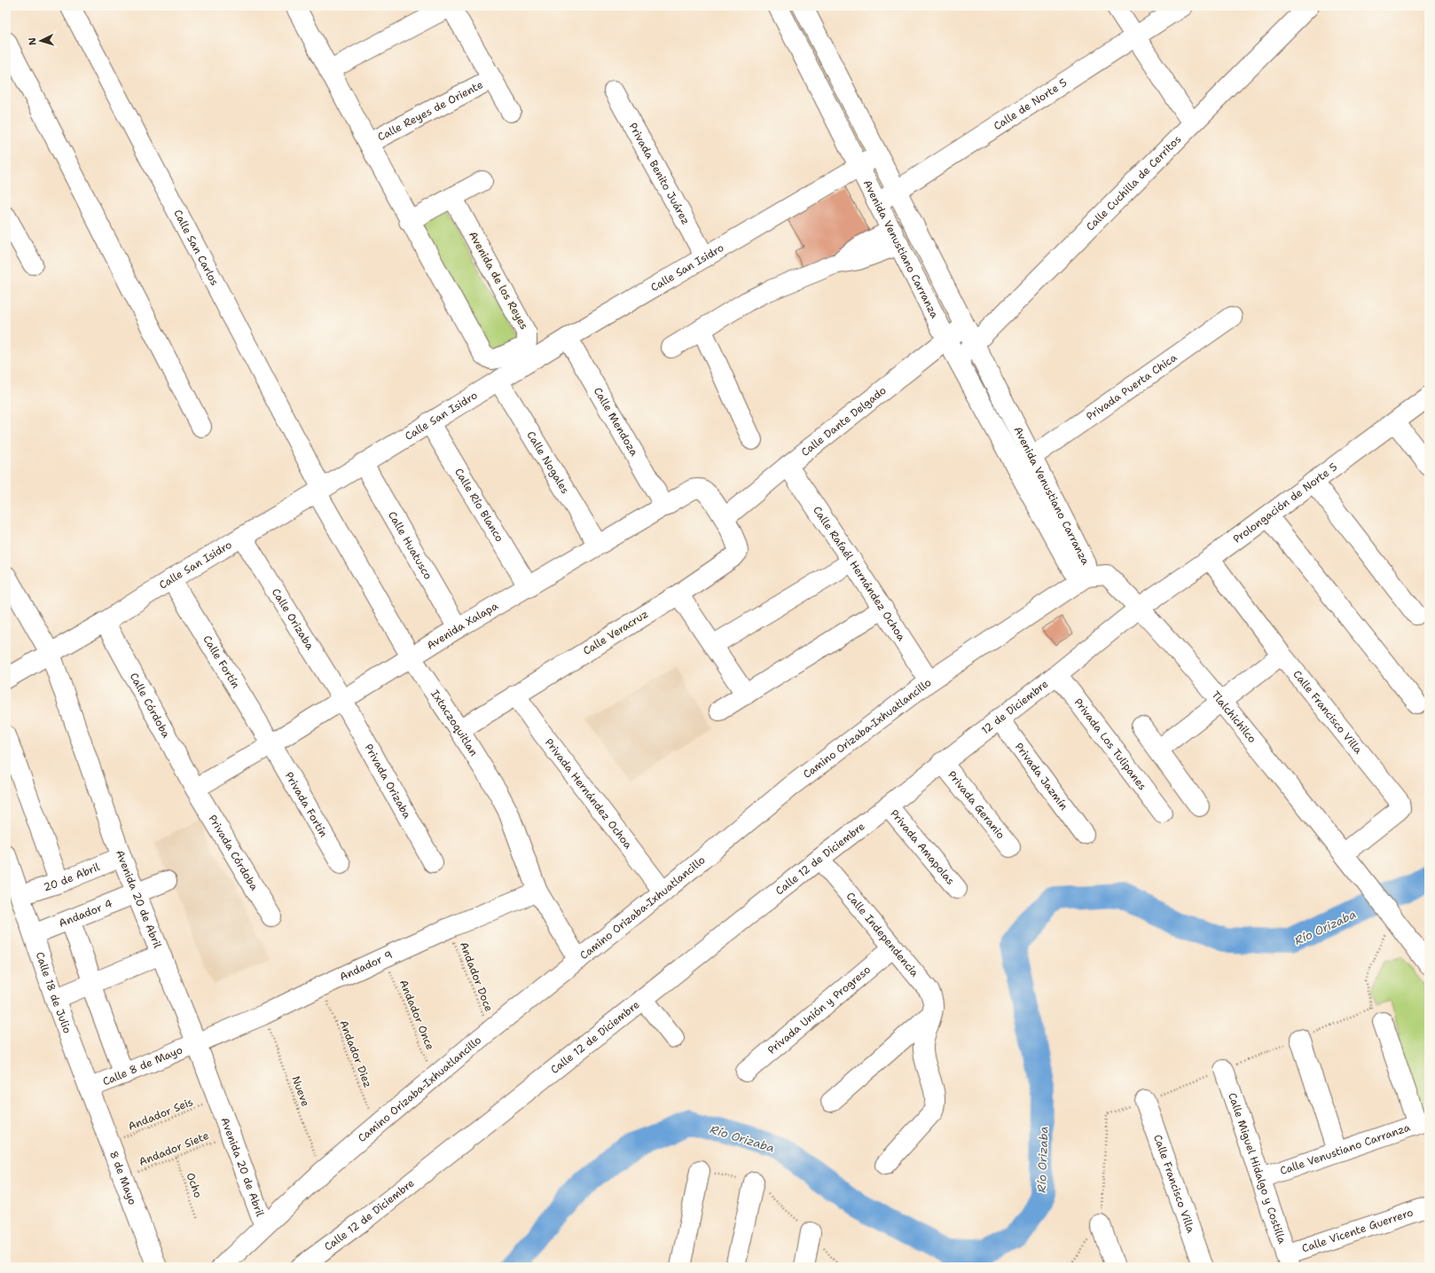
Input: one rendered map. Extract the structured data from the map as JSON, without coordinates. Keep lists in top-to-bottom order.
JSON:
{
  "streets": {
    "street": [
      "Calle de Norte 5",
      "Calle Reyes de Oriente",
      "Privada Benito Juárez",
      "Calle Cuchilla de Cerritos",
      "Calle San Carlos",
      "Avenida Venustiano Carranza",
      "Calle San Isidro",
      "Avenida de los Reyes",
      "Privada Puerta Chica",
      "Calle Dante Delgado",
      "Calle Mendoza",
      "Calle Nogales",
      "Prolongación de Norte 5",
      "Calle Río Blanco",
      "Calle Huatusco",
      "Calle Rafaél Hernández Ochoa",
      "Calle Orizaba",
      "Avenida Xalapa",
      "Calle Veracruz",
      "Calle Fortín",
      "Calle Córdoba",
      "12 de Diciembre",
      "Calle Francisco Villa",
      "Tlalchichilco",
      "Ixtaczoquitlan",
      "Camino Orizaba-Ixhuatlancillo",
      "Privada Los Tulipanes",
      "Privada Jazmín",
      "Privada Orizaba",
      "Privada Hernández Ochoa",
      "Privada Fortín",
      "Privada Geranio",
      "Privada Amapolas",
      "Privada Córdoba",
      "Calle 12 de Diciembre",
      "20 de Abril",
      "Avenida 20 de Abril",
      "Andador 4",
      "Calle Independencia",
      "Andador 9",
      "Calle 18 de Julio",
      "Privada Unión y Progreso",
      "Calle 8 de Mayo",
      "Calle Venustiano Carranza",
      "Calle Miguel Hidalgo y Costilla",
      "8 de Mayo",
      "Calle Vicente Guerrero"
    ],
    "path": [
      "Andador Doce",
      "Andador Once",
      "Andador Diez",
      "Nueve",
      "Andador Seis",
      "Andador Siete",
      "Ocho"
    ]
  },
  "crossings": [
    ["Calle de Norte 5", "Avenida Venustiano Carranza"],
    ["Calle Reyes de Oriente", "Avenida de los Reyes"],
    ["Privada Benito Juárez", "Calle San Isidro"],
    ["Calle Cuchilla de Cerritos", "Avenida Venustiano Carranza"],
    ["Calle San Carlos", "Calle San Isidro"],
    ["Calle San Carlos", "Ixtaczoquitlan"],
    ["Avenida Venustiano Carranza", "Calle San Isidro"],
    ["Avenida Venustiano Carranza", "Privada Puerta Chica"],
    ["Avenida Venustiano Carranza", "Calle Dante Delgado"],
    ["Avenida Venustiano Carranza", "Tlalchichilco"],
    ["Avenida Venustiano Carranza", "Camino Orizaba-Ixhuatlancillo"],
    ["Calle San Isidro", "Calle Mendoza"],
    ["Calle San Isidro", "Calle Nogales"],
    ["Calle San Isidro", "Calle Río Blanco"],
    ["Calle San Isidro", "Calle Huatusco"],
    ["Calle San Isidro", "Calle Orizaba"],
    ["Calle San Isidro", "Calle Fortín"],
    ["Calle San Isidro", "Calle Córdoba"],
    ["Calle San Isidro", "Ixtaczoquitlan"],
    ["Calle San Isidro", "Avenida 20 de Abril"],
    ["Calle Dante Delgado", "Calle Rafaél Hernández Ochoa"],
    ["Calle Dante Delgado", "Avenida Xalapa"],
    ["Calle Dante Delgado", "Calle Veracruz"],
    ["Calle Mendoza", "Avenida Xalapa"],
    ["Calle Nogales", "Avenida Xalapa"],
    ["Prolongación de Norte 5", "12 de Diciembre"],
    ["Prolongación de Norte 5", "Calle Francisco Villa"],
    ["Prolongación de Norte 5", "Tlalchichilco"],
    ["Calle Río Blanco", "Avenida Xalapa"],
    ["Calle Huatusco", "Avenida Xalapa"],
    ["Calle Rafaél Hernández Ochoa", "Camino Orizaba-Ixhuatlancillo"],
    ["Calle Orizaba", "Avenida Xalapa"],
    ["Calle Orizaba", "Privada Orizaba"],
    ["Avenida Xalapa", "Calle Veracruz"],
    ["Avenida Xalapa", "Calle Fortín"],
    ["Avenida Xalapa", "Calle Córdoba"],
    ["Avenida Xalapa", "Ixtaczoquitlan"],
    ["Avenida Xalapa", "Privada Orizaba"],
    ["Avenida Xalapa", "Privada Fortín"],
    ["Avenida Xalapa", "Privada Córdoba"],
    ["Calle Veracruz", "Ixtaczoquitlan"],
    ["Calle Veracruz", "Privada Hernández Ochoa"],
    ["Calle Fortín", "Privada Fortín"],
    ["Calle Córdoba", "Privada Córdoba"],
    ["12 de Diciembre", "Tlalchichilco"],
    ["12 de Diciembre", "Privada Los Tulipanes"],
    ["12 de Diciembre", "Privada Jazmín"],
    ["12 de Diciembre", "Privada Geranio"],
    ["12 de Diciembre", "Privada Amapolas"],
    ["12 de Diciembre", "Calle 12 de Diciembre"],
    ["Calle Francisco Villa", "Tlalchichilco"],
    ["Tlalchichilco", "Camino Orizaba-Ixhuatlancillo"],
    ["Ixtaczoquitlan", "Camino Orizaba-Ixhuatlancillo"],
    ["Ixtaczoquitlan", "Andador 9"],
    ["Camino Orizaba-Ixhuatlancillo", "Privada Hernández Ochoa"],
    ["Camino Orizaba-Ixhuatlancillo", "Avenida 20 de Abril"],
    ["Camino Orizaba-Ixhuatlancillo", "Andador Doce"],
    ["Camino Orizaba-Ixhuatlancillo", "Andador Once"],
    ["Camino Orizaba-Ixhuatlancillo", "Andador Diez"],
    ["Camino Orizaba-Ixhuatlancillo", "Nueve"],
    ["Privada Amapolas", "Calle 12 de Diciembre"],
    ["Calle 12 de Diciembre", "Calle Independencia"],
    ["20 de Abril", "Avenida 20 de Abril"],
    ["20 de Abril", "Calle 18 de Julio"],
    ["Avenida 20 de Abril", "Andador 4"],
    ["Avenida 20 de Abril", "Andador 9"],
    ["Avenida 20 de Abril", "Calle 8 de Mayo"],
    ["Avenida 20 de Abril", "Andador Seis"],
    ["Avenida 20 de Abril", "Andador Siete"],
    ["Andador 4", "Calle 18 de Julio"],
    ["Calle Independencia", "Privada Unión y Progreso"],
    ["Andador 9", "Andador Doce"],
    ["Andador 9", "Andador Once"],
    ["Andador 9", "Andador Diez"],
    ["Andador 9", "Calle 8 de Mayo"],
    ["Andador 9", "Nueve"],
    ["Calle 18 de Julio", "Calle 8 de Mayo"],
    ["Calle 18 de Julio", "8 de Mayo"],
    ["Calle 8 de Mayo", "8 de Mayo"],
    ["Andador Seis", "8 de Mayo"],
    ["Andador Siete", "8 de Mayo"],
    ["Andador Siete", "Ocho"],
    ["Calle Venustiano Carranza", "Calle Miguel Hidalgo y Costilla"],
    ["Calle Miguel Hidalgo y Costilla", "Calle Vicente Guerrero"]
  ],
  "water": ["Río Orizaba"],
  "north": "left"
}
